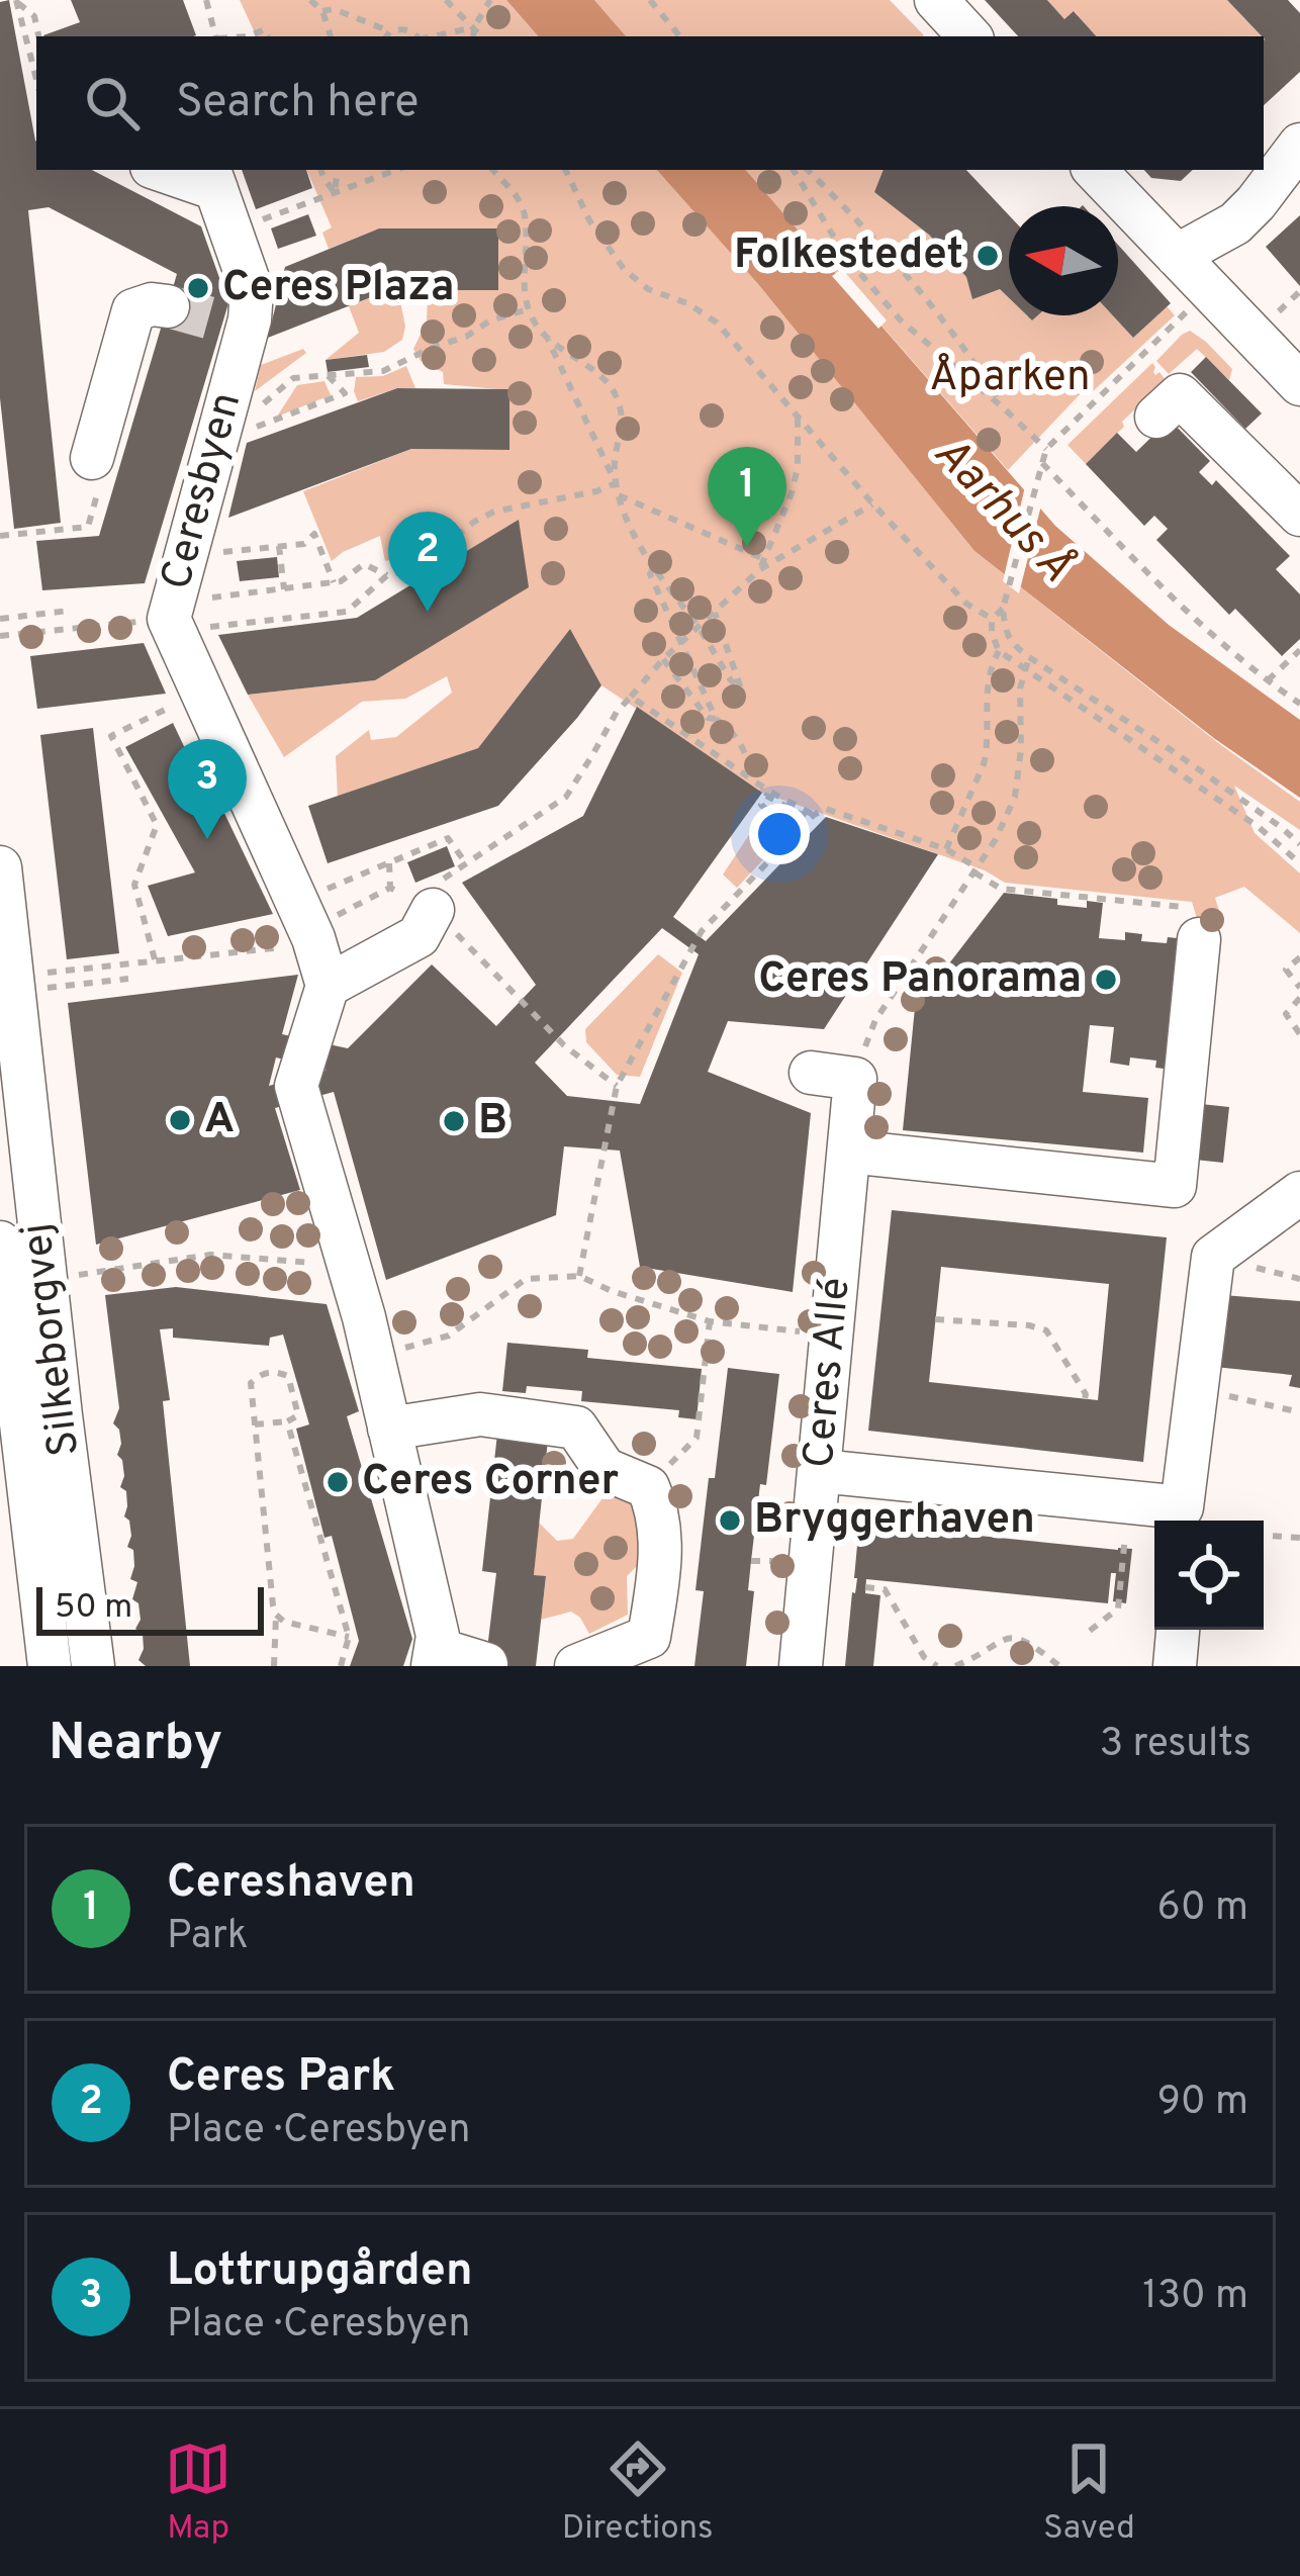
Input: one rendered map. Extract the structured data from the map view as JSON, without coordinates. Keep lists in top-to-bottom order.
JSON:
{
  "streets": {
    "street": ["Ceresbyen", "Silkeborgvej", "Ceres Allé"]
  },
  "water": ["Aarhus Å"],
  "parks": ["Åparken"],
  "places": [
    "Folkestedet",
    "Ceres Plaza",
    "Ceres Panorama",
    "A",
    "B",
    "Ceres Corner",
    "Bryggerhaven"
  ],
  "scale_bar": "50 m",
  "north": "left",
  "page": {
    "search": "Search here",
    "pins": ["1", "2", "3"],
    "scale": "50 m",
    "heading": ["Nearby", "3 results"],
    "list": [
      {
        "mark": "1",
        "name": "Cereshaven",
        "note": "Park",
        "value": "60 m"
      },
      {
        "mark": "2",
        "name": "Ceres Park",
        "note": "Place · Ceresbyen",
        "value": "90 m"
      },
      {
        "mark": "3",
        "name": "Lottrupgården",
        "note": "Place · Ceresbyen",
        "value": "130 m"
      }
    ],
    "nav": ["Map", "Directions", "Saved"]
  }
}
